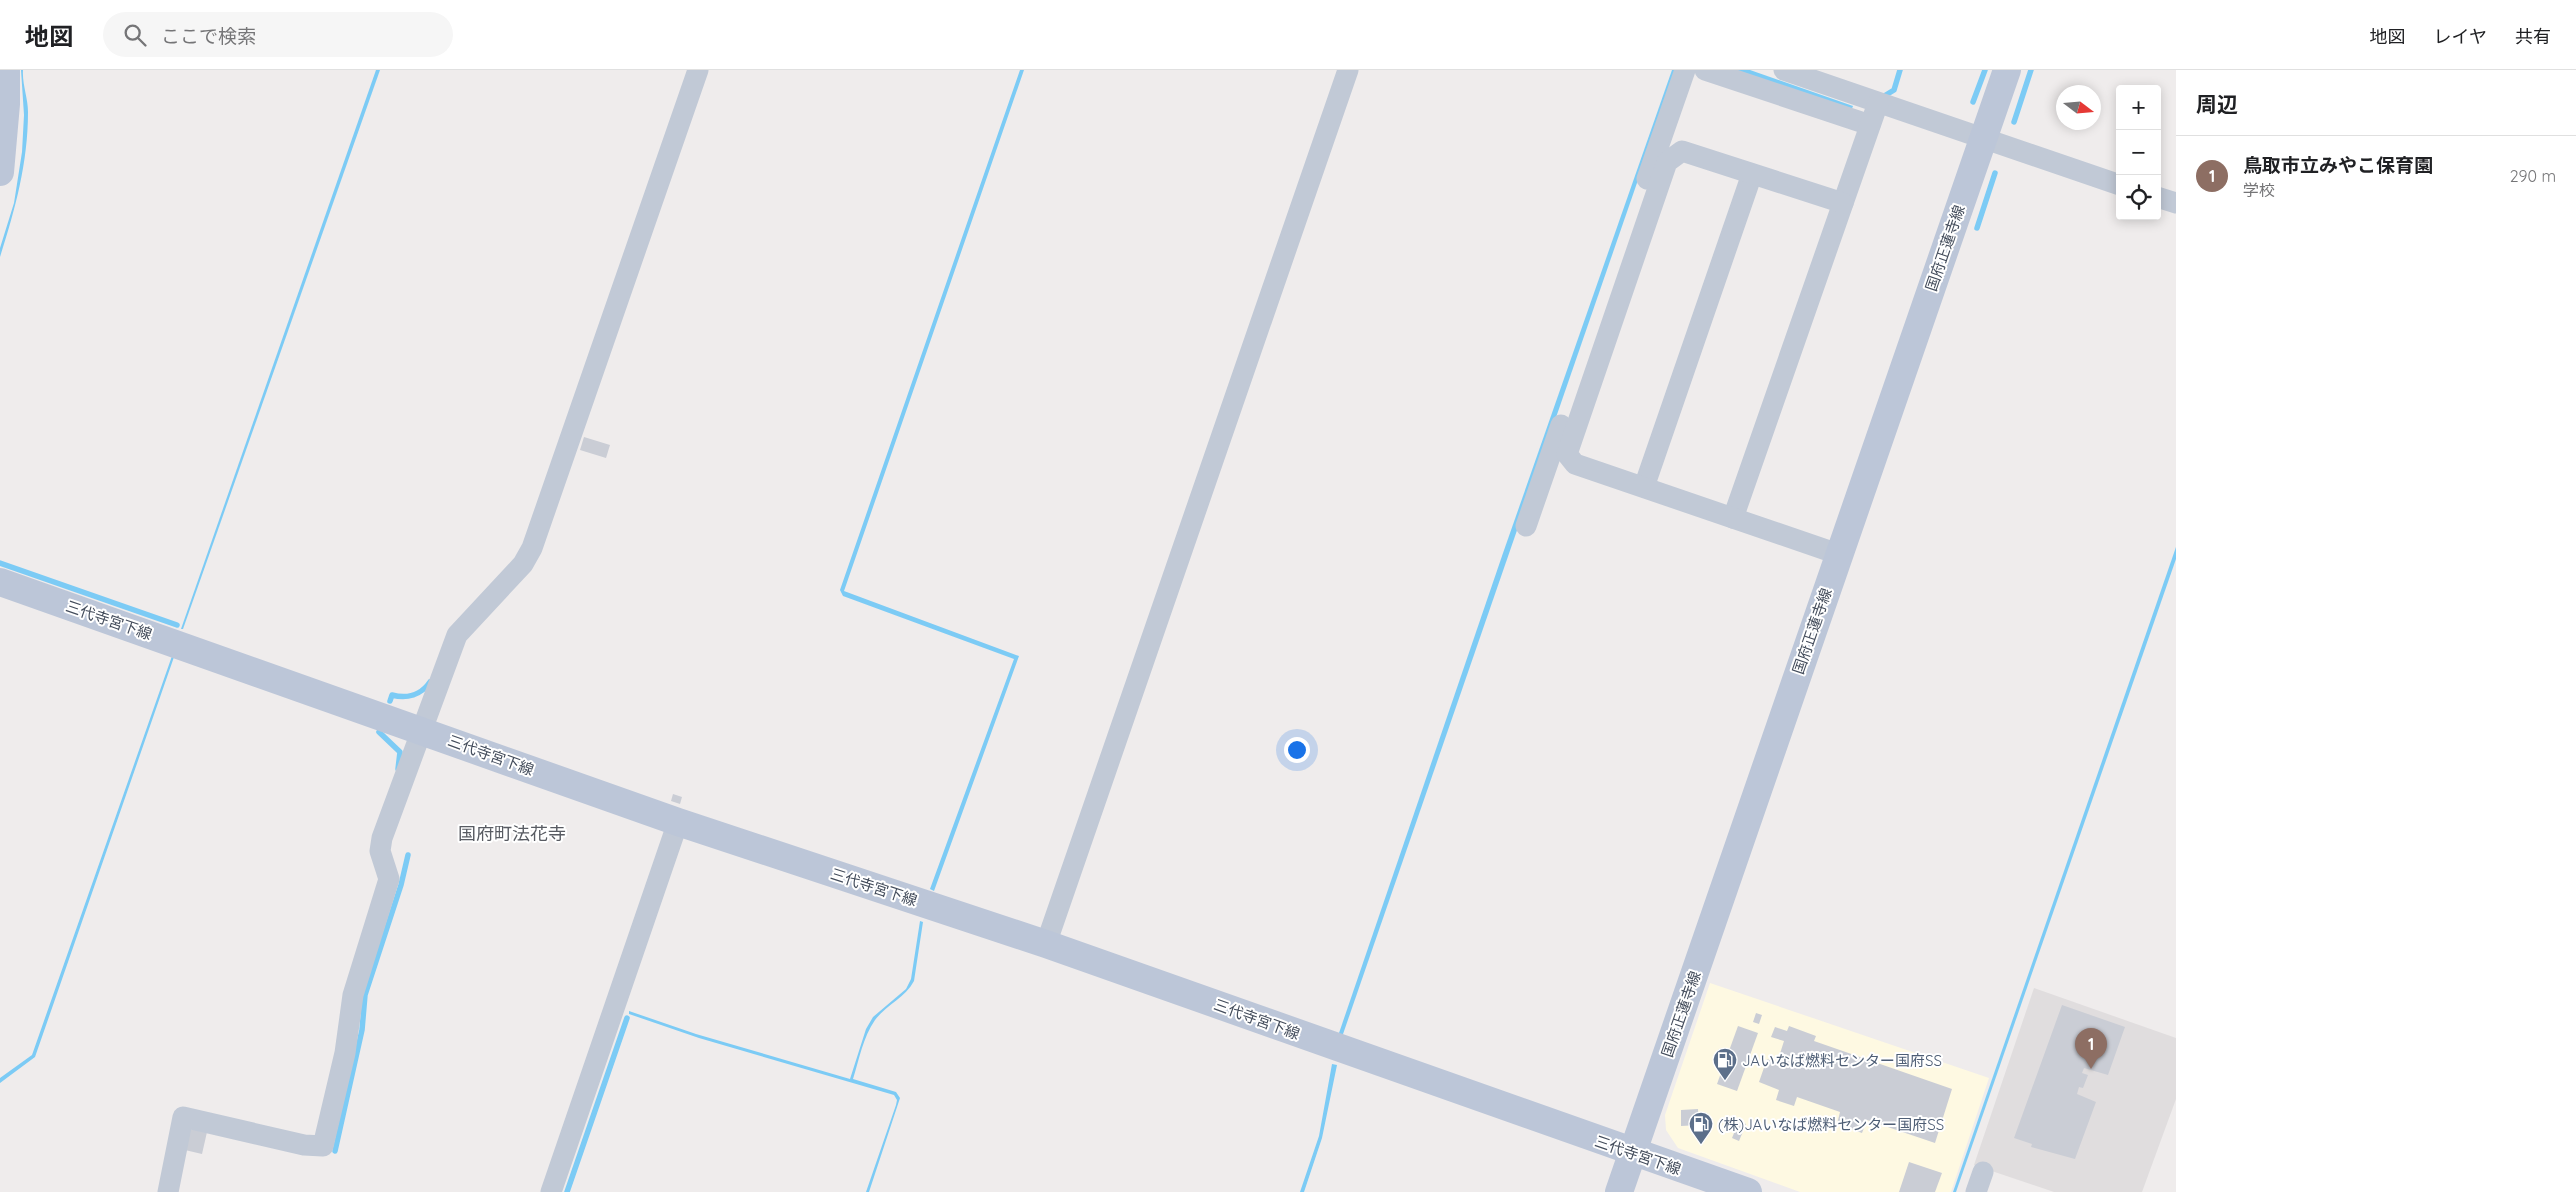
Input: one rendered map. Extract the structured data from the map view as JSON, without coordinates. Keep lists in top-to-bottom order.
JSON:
{
  "streets": {
    "main road": ["国府正蓮寺線", "三代寺宮下線"]
  },
  "crossings": [
    ["国府正蓮寺線", "三代寺宮下線"]
  ],
  "districts": ["国府町法花寺"],
  "places": {
    "fuel station": ["JAいなば燃料センター国府SS", "(株)JAいなば燃料センター国府SS"]
  },
  "north": "right",
  "page": {
    "header": "地図",
    "search": "ここで検索",
    "nav": ["地図", "レイヤ", "共有"],
    "heading": "周辺",
    "map_buttons": ["+", "−"],
    "list": [
      {
        "mark": "1",
        "name": "鳥取市立みやこ保育園",
        "note": "学校",
        "value": "290 m"
      }
    ],
    "pins": "1"
  }
}
